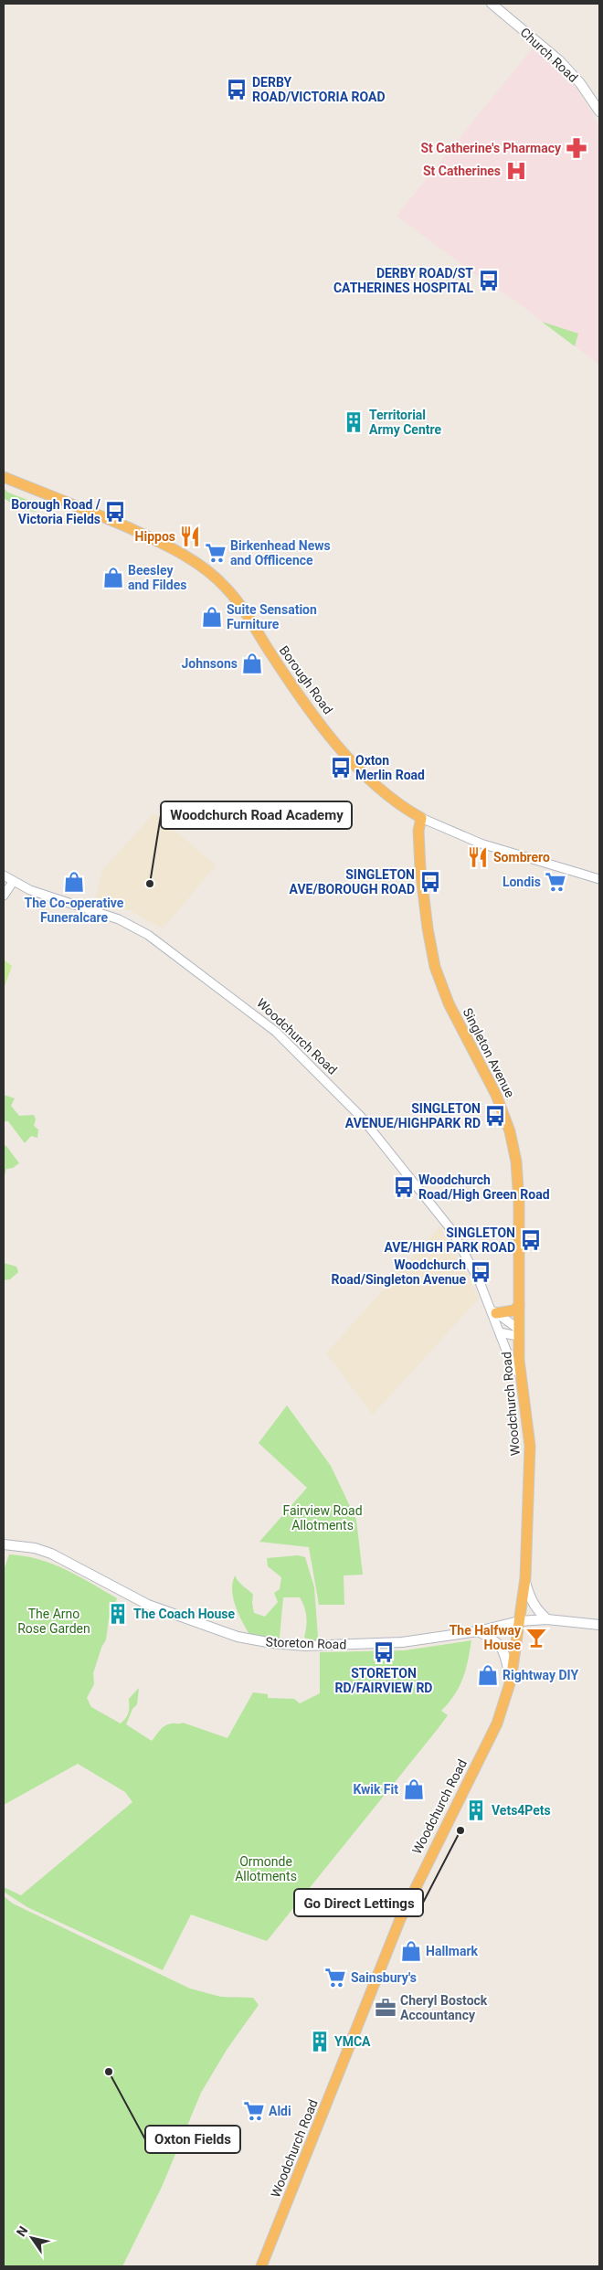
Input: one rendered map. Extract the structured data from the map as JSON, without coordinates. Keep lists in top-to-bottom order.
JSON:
{
  "streets": {
    "highway": ["Borough Road", "Woodchurch Road", "Singleton Avenue"],
    "main road": ["Church Road", "Storeton Road"]
  },
  "crossings": [
    ["Borough Road", "Singleton Avenue"],
    ["Woodchurch Road", "Singleton Avenue"],
    ["Woodchurch Road", "Storeton Road"]
  ],
  "parks": ["Fairview Road Allotments", "The Arno Rose Garden", "Ormonde Allotments"],
  "places": {
    "bus stop": [
      "DERBY ROAD/VICTORIA ROAD",
      "DERBY ROAD/ST CATHERINES HOSPITAL",
      "Borough Road / Victoria Fields",
      "Oxton Merlin Road",
      "SINGLETON AVE/BOROUGH ROAD",
      "SINGLETON AVENUE/HIGHPARK RD",
      "Woodchurch Road/High Green Road",
      "SINGLETON AVE/HIGH PARK ROAD",
      "Woodchurch Road/Singleton Avenue",
      "STORETON RD/FAIRVIEW RD"
    ],
    "pharmacy": ["St Catherine's Pharmacy"],
    "hospital": ["St Catherines"],
    "building": [
      "Territorial Army Centre",
      "The Coach House",
      "Vets4Pets",
      "YMCA"
    ],
    "restaurant": ["Hippos", "Sombrero"],
    "supermarket": [
      "Birkenhead News and Offlicence",
      "Londis",
      "Sainsbury's",
      "Aldi"
    ],
    "shop": [
      "Beesley and Fildes",
      "Suite Sensation Furniture",
      "Johnsons",
      "The Co-operative Funeralcare",
      "Rightway DIY",
      "Kwik Fit",
      "Hallmark"
    ],
    "other": ["Woodchurch Road Academy", "Go Direct Lettings", "Oxton Fields"],
    "bar": ["The Halfway House"],
    "office": ["Cheryl Bostock Accountancy"]
  },
  "north": "top left"
}
